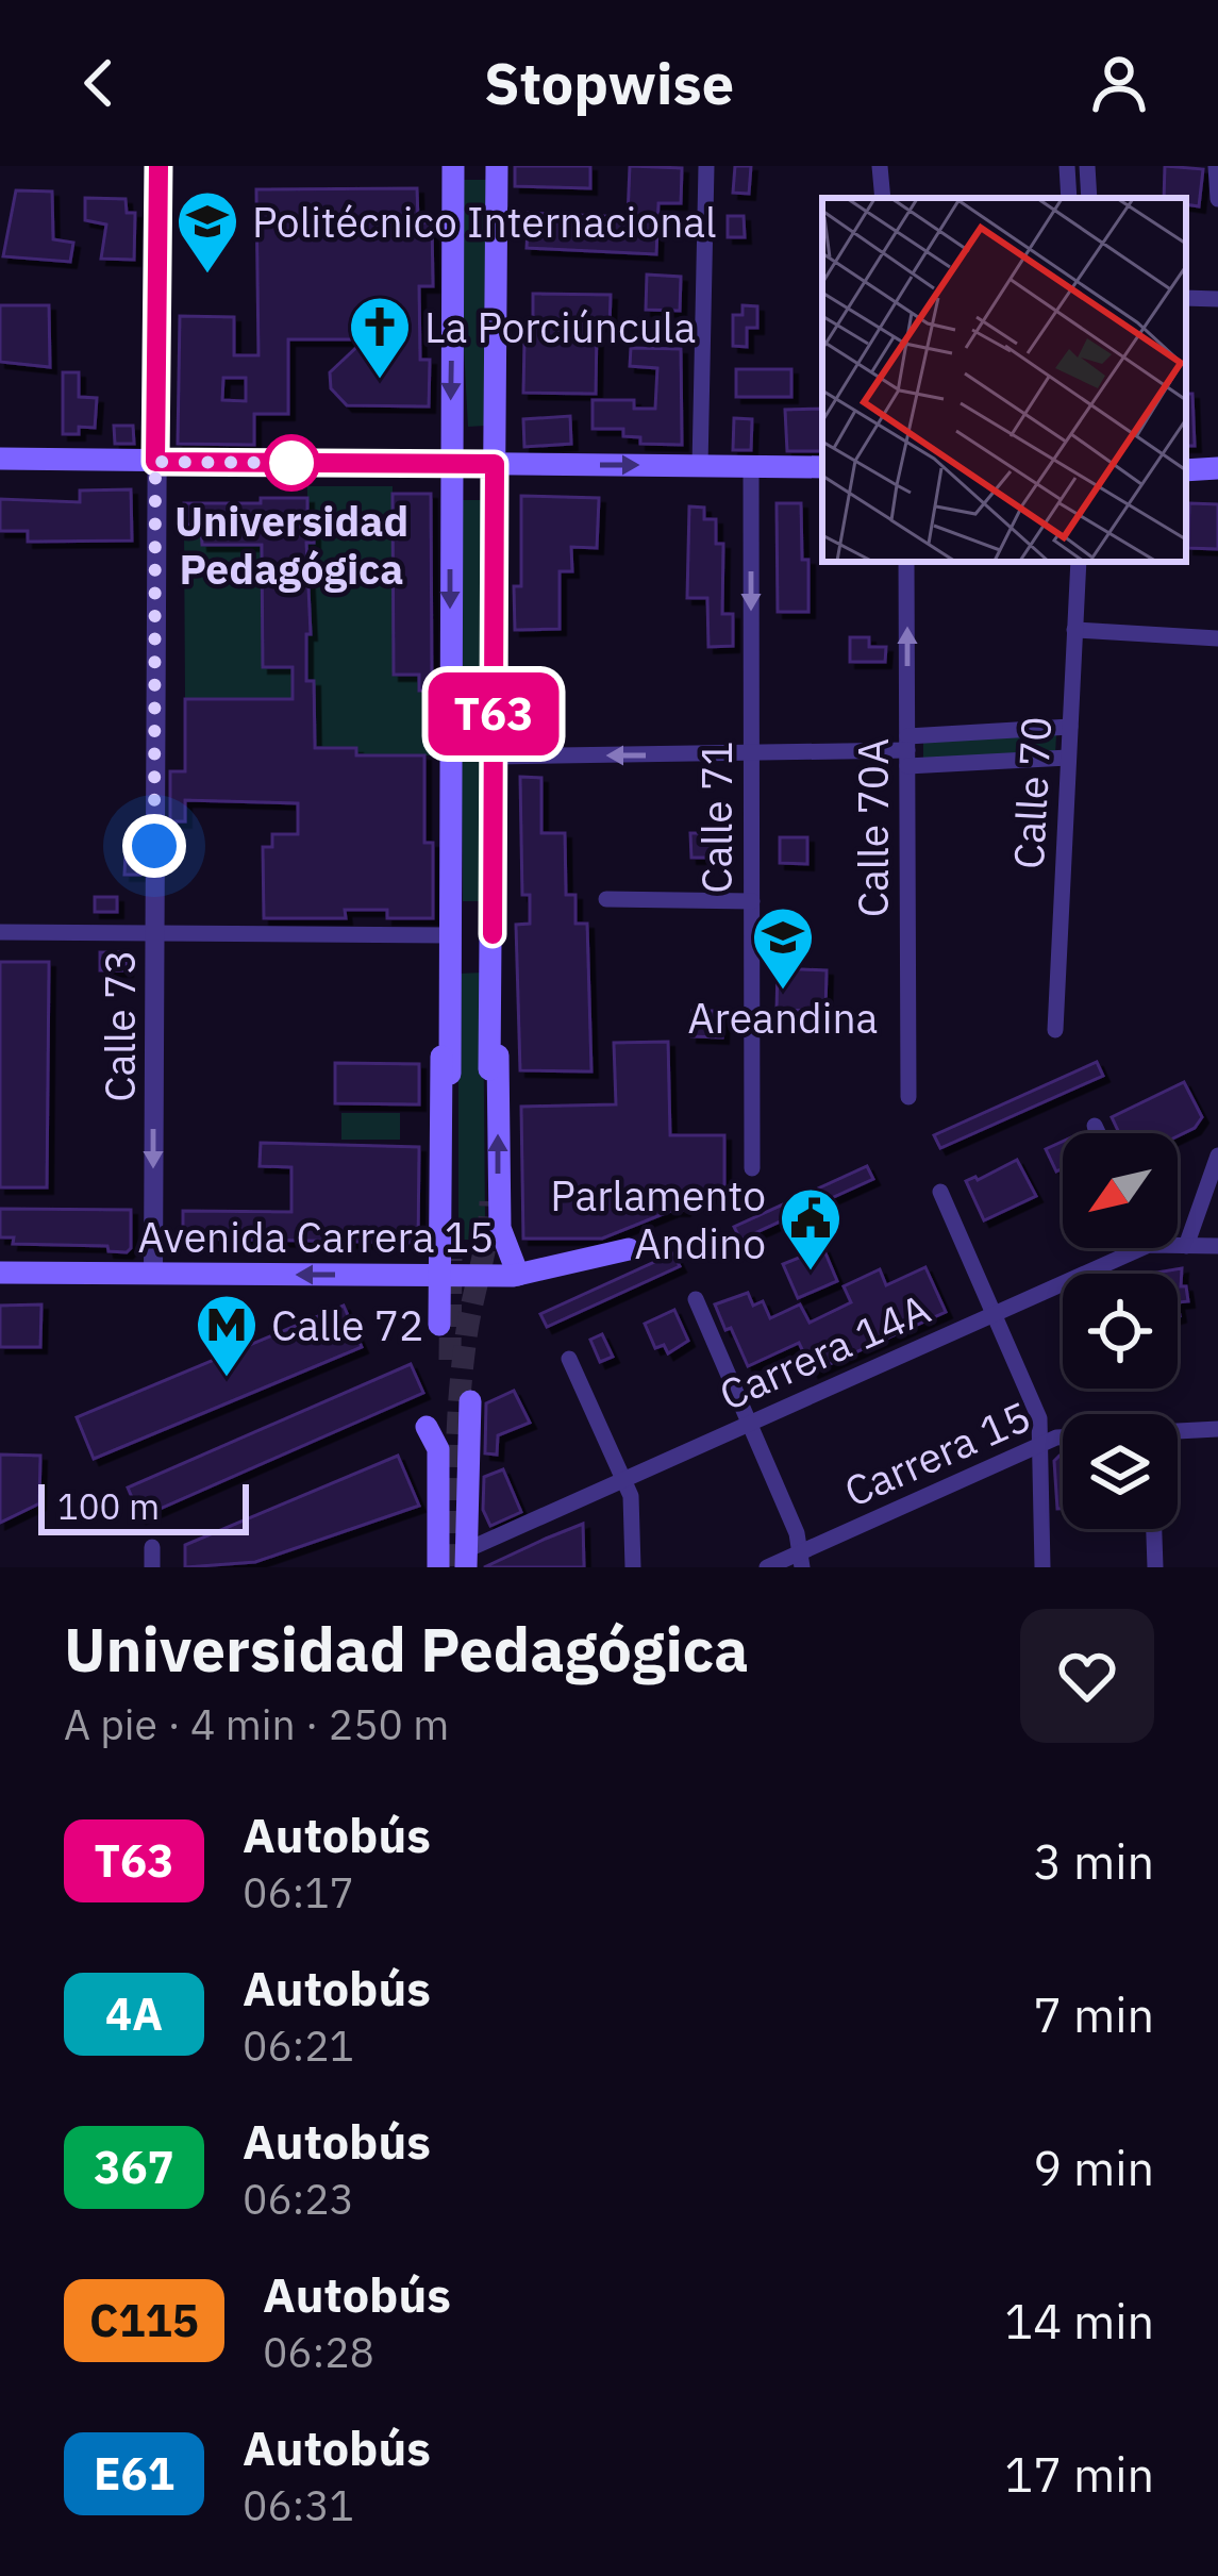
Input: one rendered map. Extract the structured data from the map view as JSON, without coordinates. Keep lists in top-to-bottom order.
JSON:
{
  "streets": {
    "main road": ["Avenida Carrera 15"],
    "street": [
      "Calle 70",
      "Calle 71",
      "Calle 70A",
      "Calle 73",
      "Carrera 14A",
      "Carrera 15"
    ]
  },
  "crossings": [
    ["Calle 73", "Avenida Carrera 15"]
  ],
  "one_way": ["Calle 71", "Calle 70A", "Avenida Carrera 15"],
  "places": {
    "school or university": ["Politécnico Internacional", "Areandina"],
    "church": ["La Porciúncula"],
    "other": ["Universidad Pedagógica"],
    "public building": ["Parlamento Andino"],
    "metro station": ["Calle 72"]
  },
  "lines": ["bus line T63"],
  "scale_bar": "100 m",
  "north": "bottom left",
  "page": {
    "header": "Stopwise",
    "on_map": "T63",
    "scale": "100 m",
    "heading": ["Universidad Pedagógica", "A pie · 4 min · 250 m"],
    "list": [
      {
        "mark": "T63",
        "name": "Autobús",
        "note": "06:17",
        "value": "3 min"
      },
      {
        "mark": "4A",
        "name": "Autobús",
        "note": "06:21",
        "value": "7 min"
      },
      {
        "mark": "367",
        "name": "Autobús",
        "note": "06:23",
        "value": "9 min"
      },
      {
        "mark": "C115",
        "name": "Autobús",
        "note": "06:28",
        "value": "14 min"
      },
      {
        "mark": "E61",
        "name": "Autobús",
        "note": "06:31",
        "value": "17 min"
      }
    ]
  }
}
